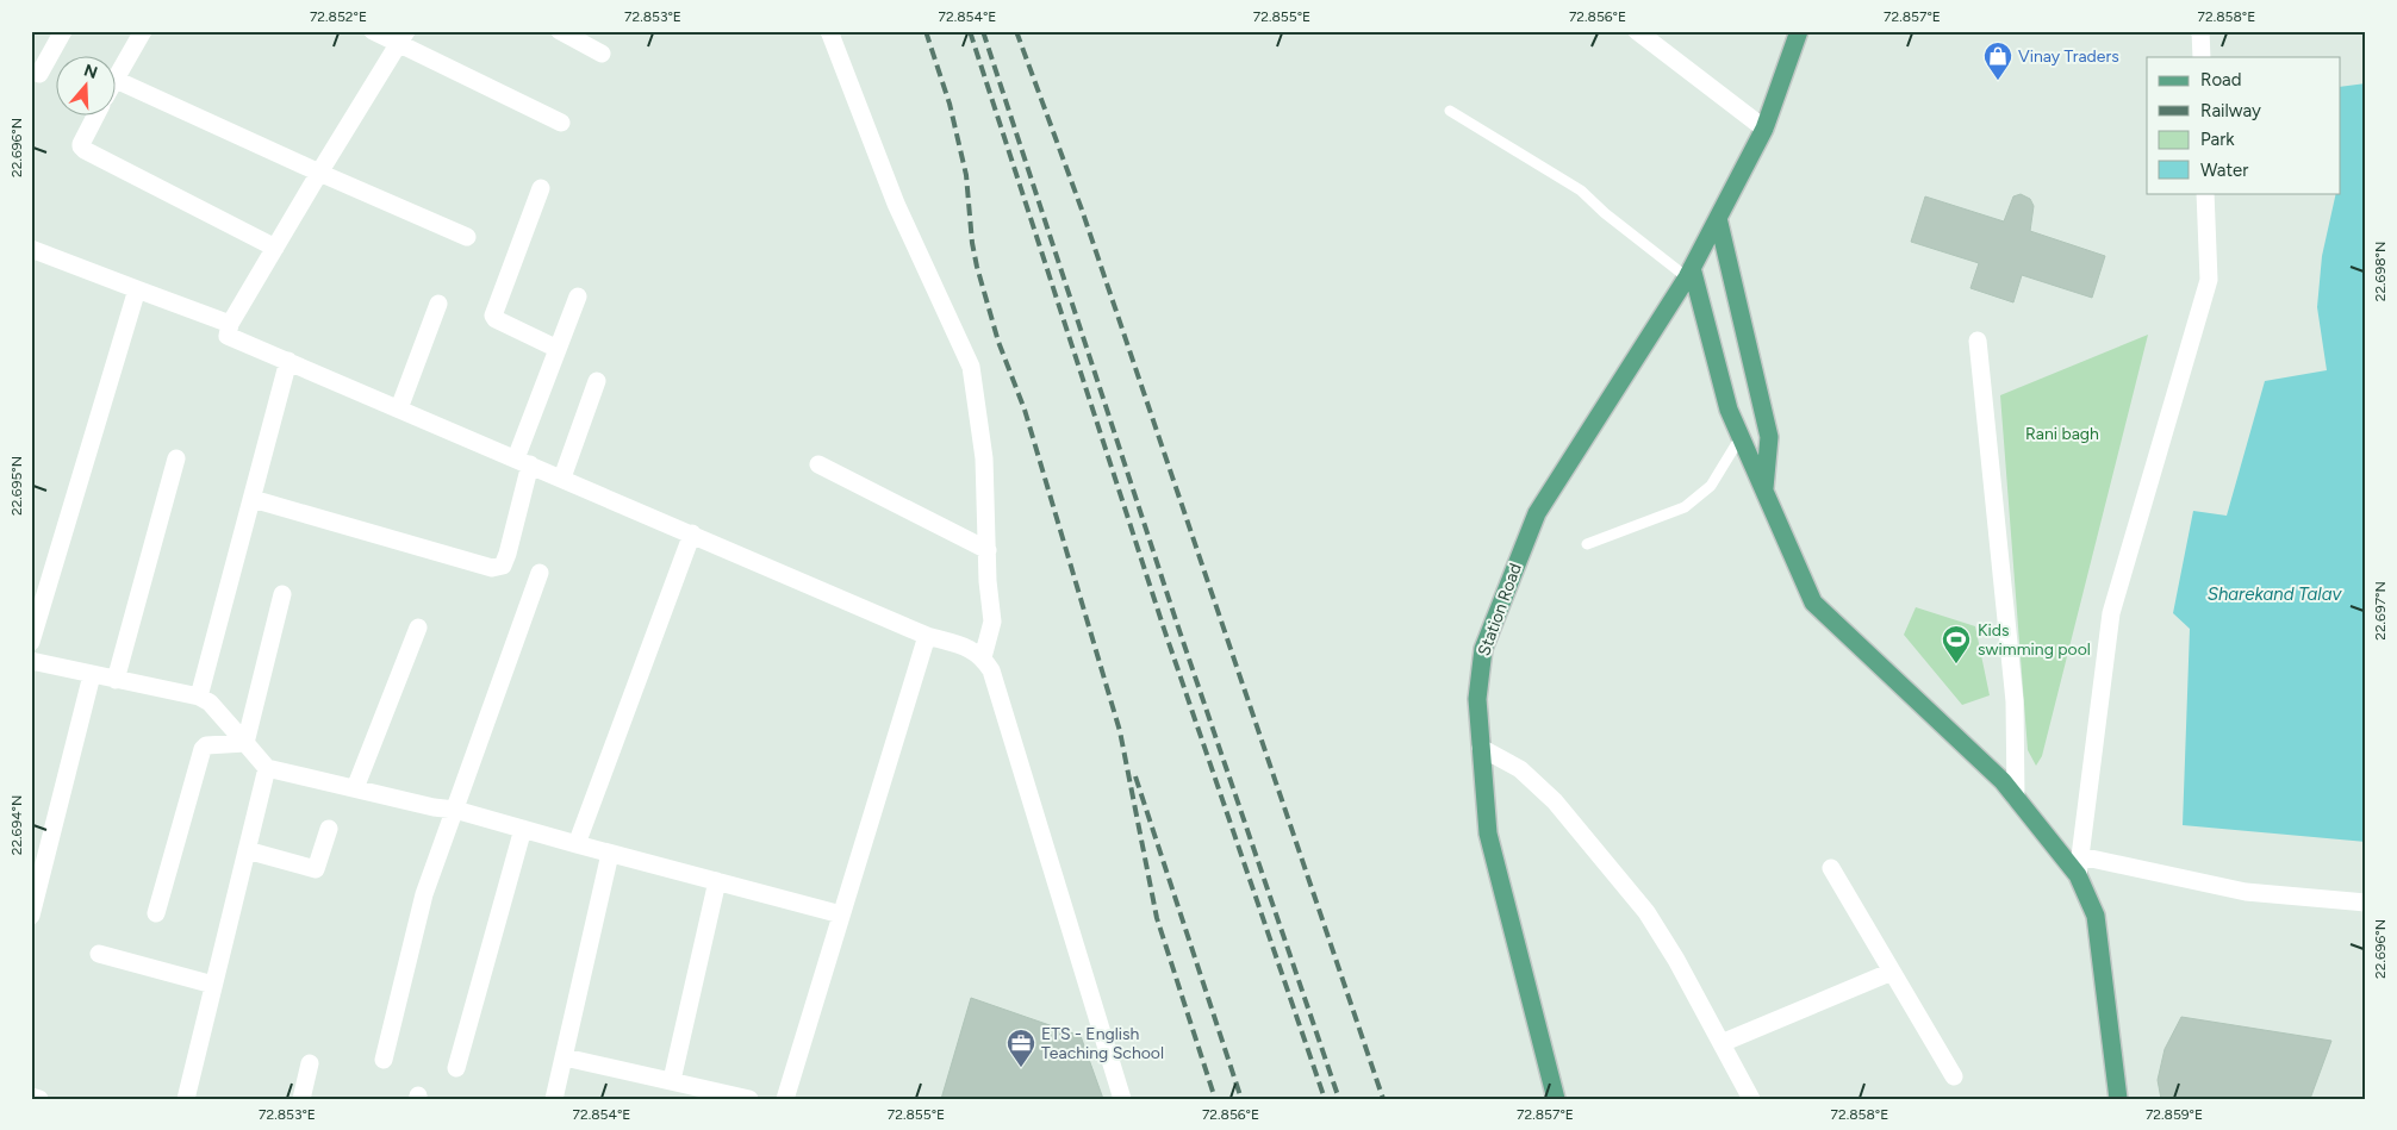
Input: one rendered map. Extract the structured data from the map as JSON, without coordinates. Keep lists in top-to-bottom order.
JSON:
{
  "streets": {
    "main road": ["Station Road"]
  },
  "water": ["Sharekand Talav"],
  "parks": ["Rani bagh"],
  "places": {
    "shop": ["Vinay Traders"],
    "sports": ["Kids swimming pool"],
    "office": ["ETS - English Teaching School"]
  },
  "legend": [
    "Road",
    "Railway",
    "Park",
    "Water"
  ],
  "north": "top",
  "coordinates": [
    "72.852°E",
    "72.853°E",
    "72.854°E",
    "72.855°E",
    "72.856°E",
    "72.857°E",
    "72.858°E",
    "22.696°N",
    "22.698°N",
    "22.695°N",
    "22.697°N",
    "22.694°N",
    "72.859°E"
  ]
}
